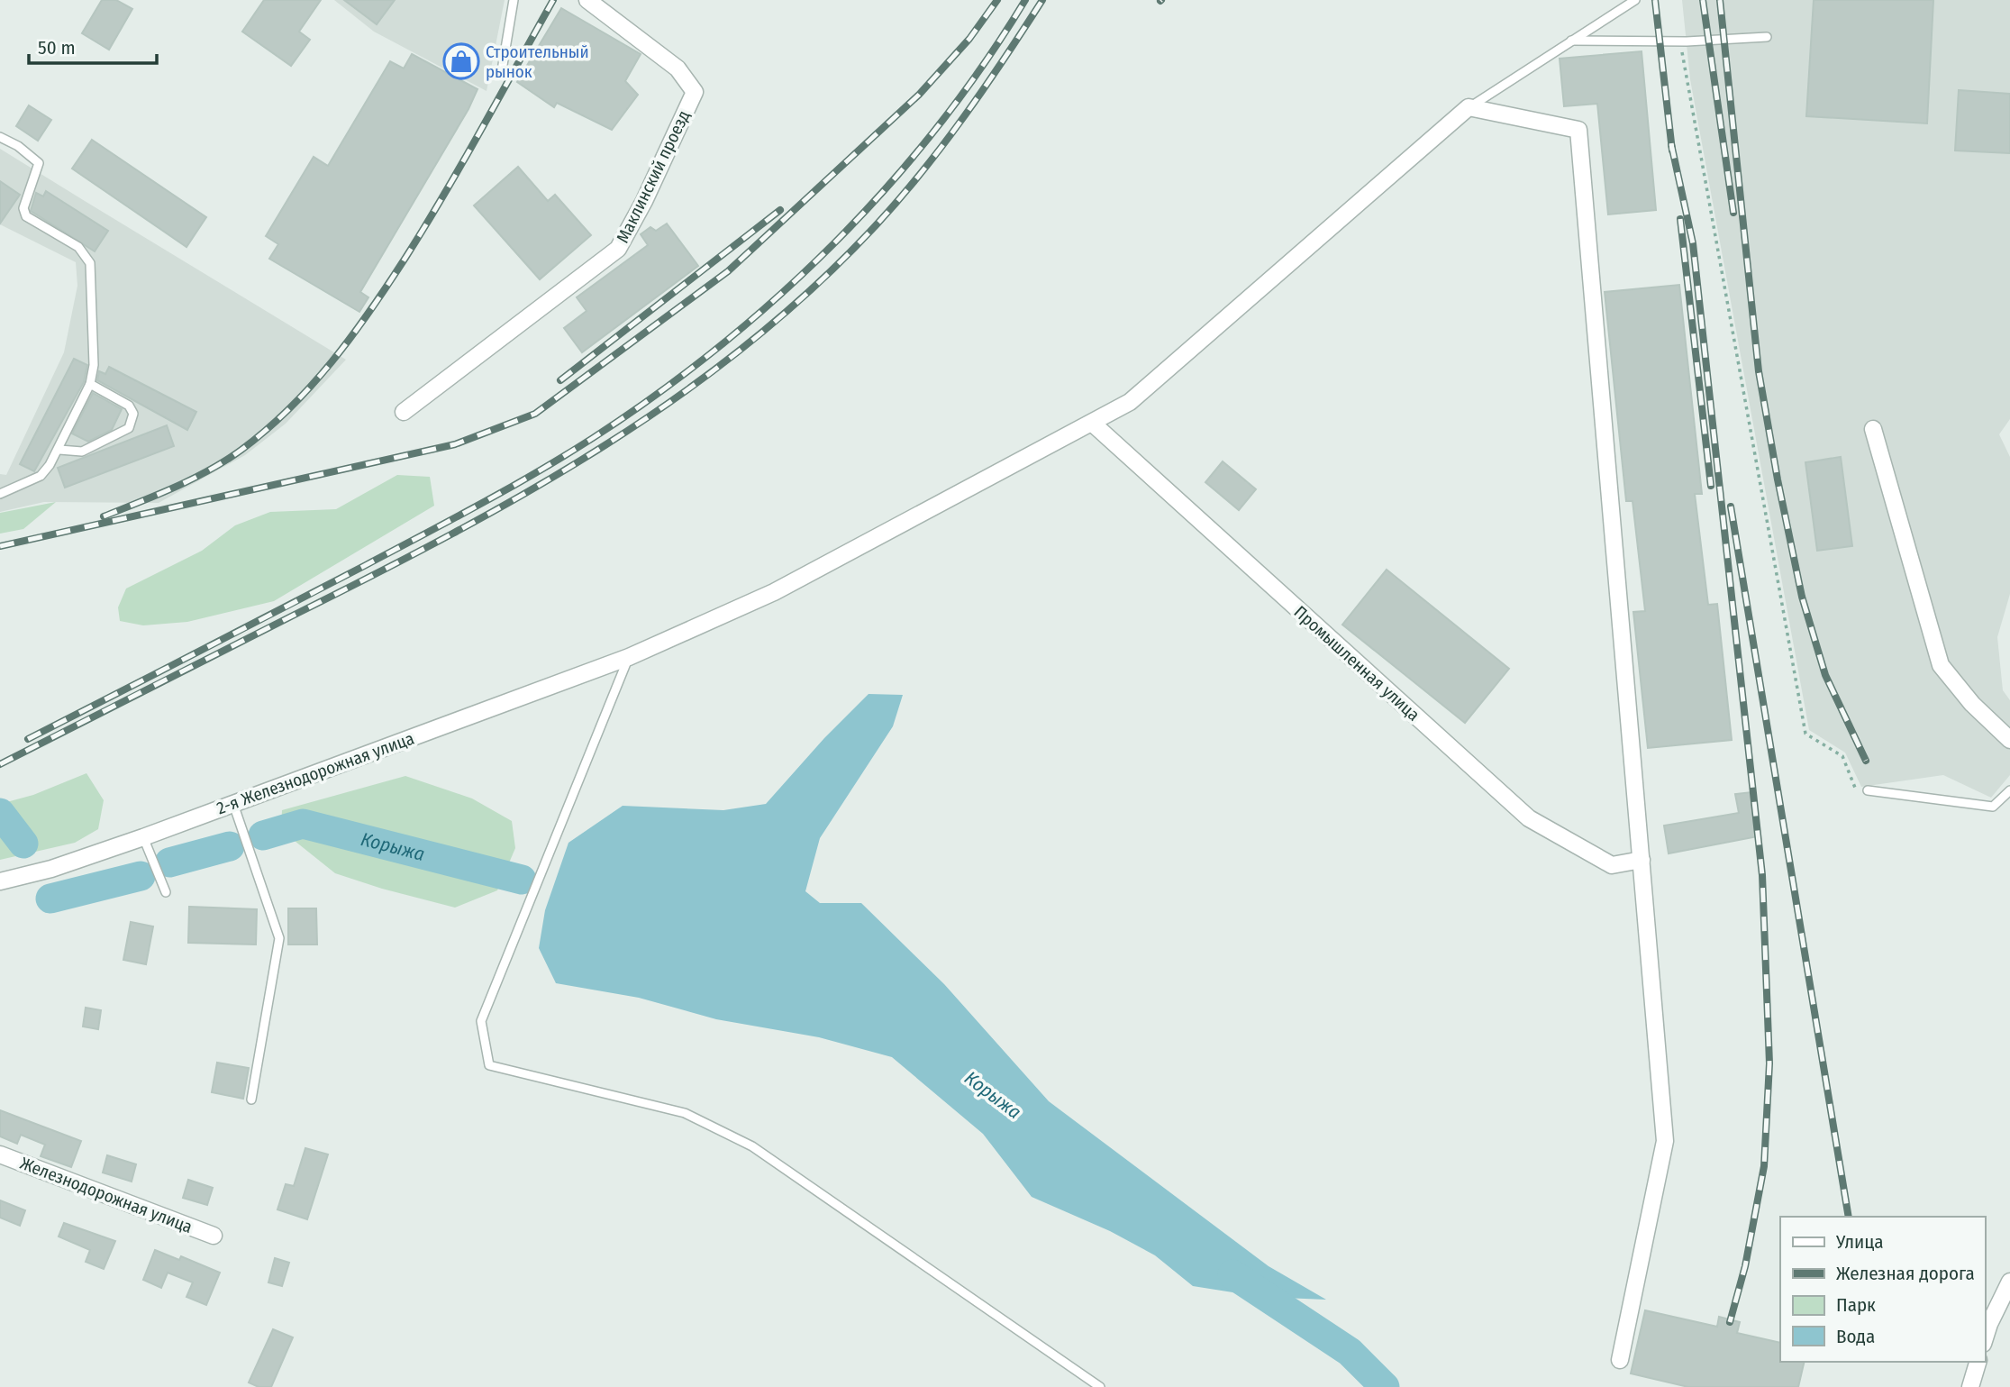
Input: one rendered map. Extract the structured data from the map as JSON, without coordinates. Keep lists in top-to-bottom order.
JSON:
{
  "streets": {
    "street": [
      "Маклинский проезд",
      "Промышленная улица",
      "2-я Железнодорожная улица",
      "Железнодорожная улица"
    ]
  },
  "crossings": [
    ["Промышленная улица", "2-я Железнодорожная улица"]
  ],
  "water": ["Корыжа"],
  "places": {
    "shop": ["Строительный рынок"]
  },
  "legend": [
    "Улица",
    "Железная дорога",
    "Парк",
    "Вода"
  ],
  "scale_bar": "50 m"
}
